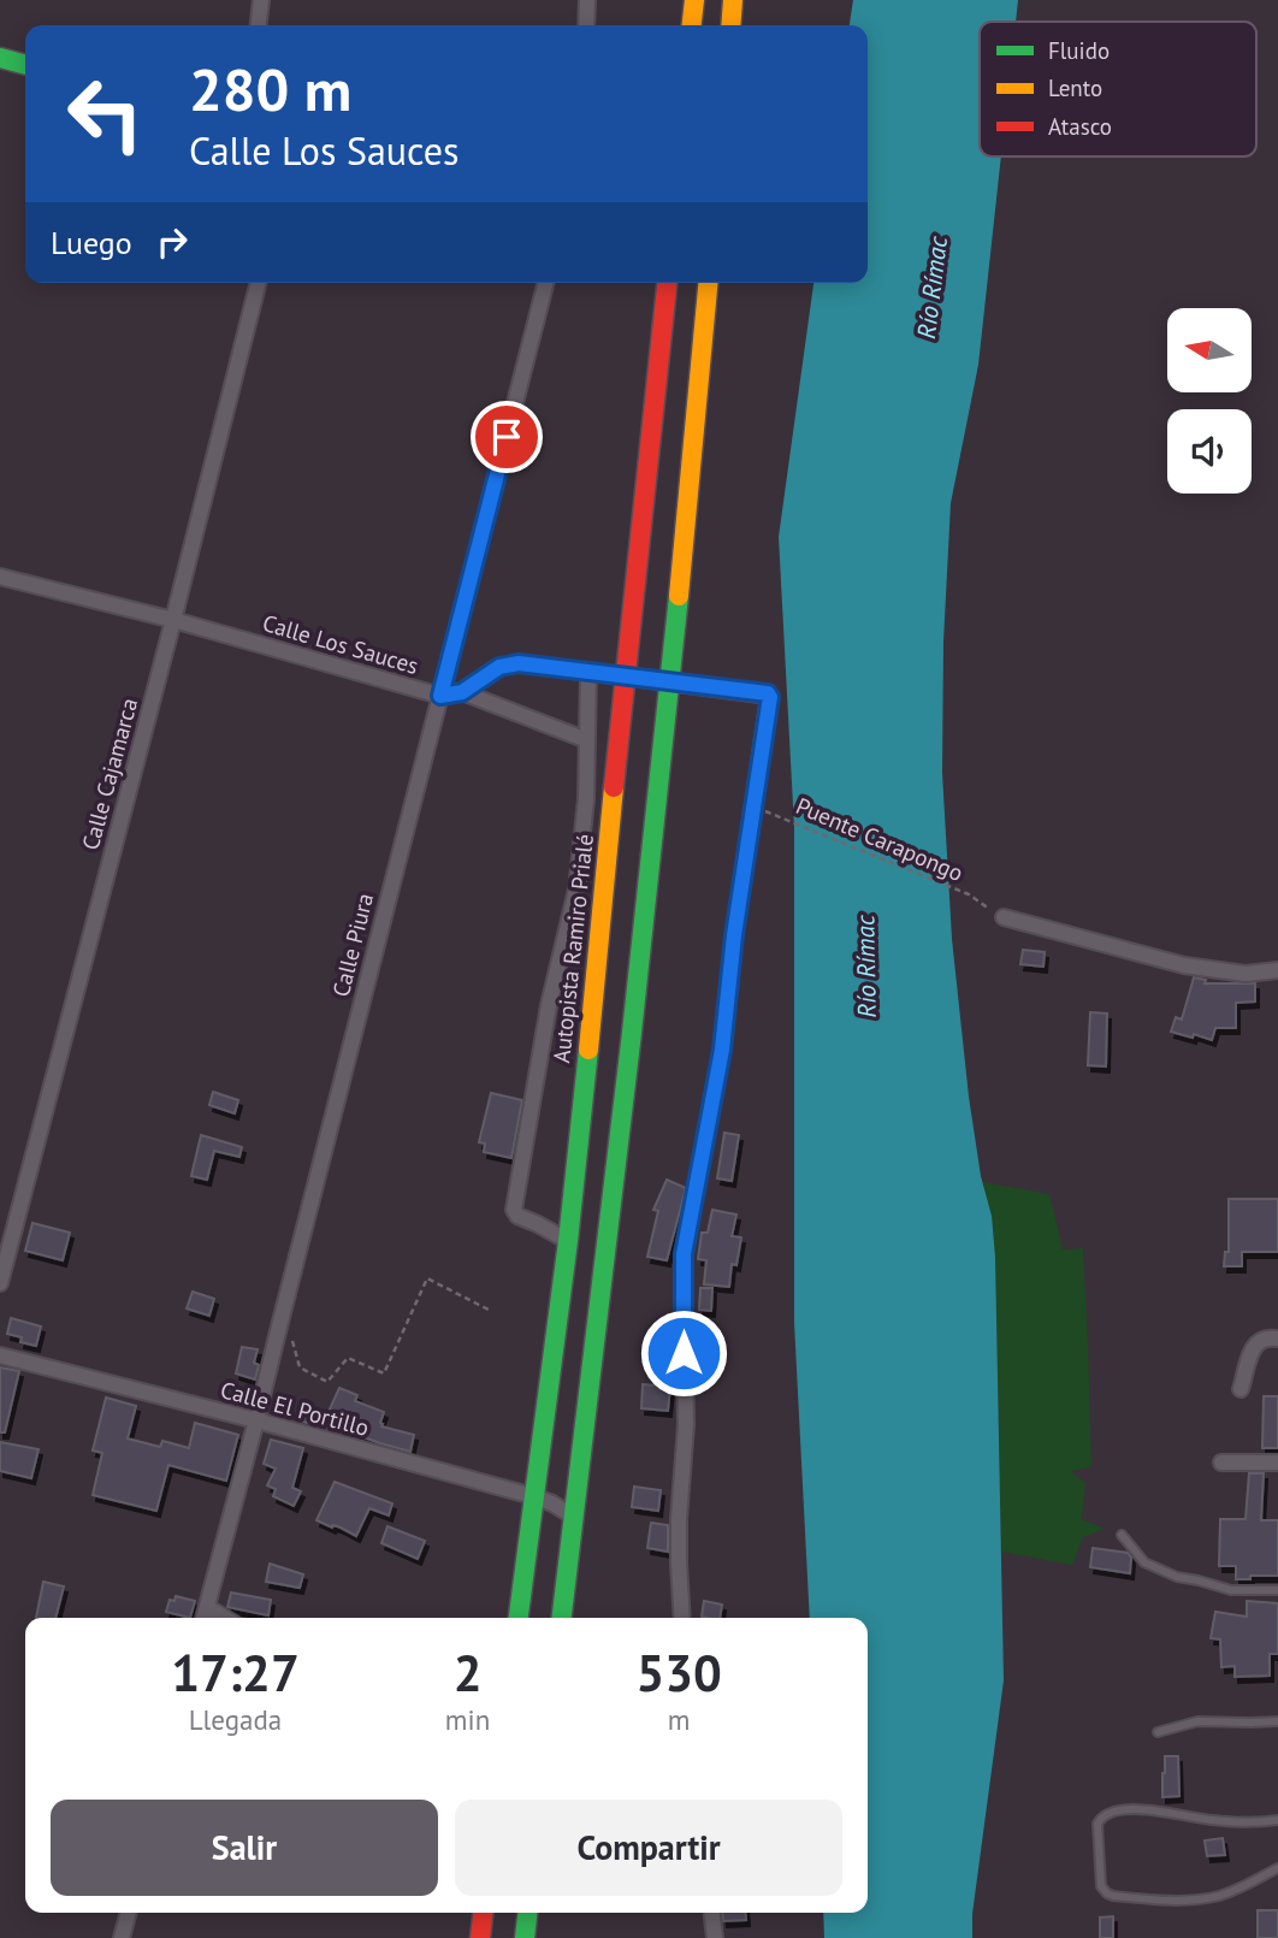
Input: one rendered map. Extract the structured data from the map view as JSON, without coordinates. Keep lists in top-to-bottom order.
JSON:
{
  "streets": {
    "main road": ["Autopista Ramiro Prialé"],
    "street": [
      "Calle Los Sauces",
      "Calle Cajamarca",
      "Calle Piura",
      "Calle El Portillo"
    ],
    "path": ["Puente Carapongo"]
  },
  "crossings": [
    ["Calle Los Sauces", "Calle Cajamarca"],
    ["Calle Los Sauces", "Calle Piura"],
    ["Calle Los Sauces", "Autopista Ramiro Prialé"],
    ["Calle Piura", "Calle El Portillo"],
    ["Autopista Ramiro Prialé", "Calle El Portillo"]
  ],
  "water": ["Río Rímac"],
  "legend": ["Fluido", "Lento", "Atasco"],
  "north": "left",
  "page": {
    "turn": ["280 m", "Calle Los Sauces"],
    "then": "Luego",
    "eta": [
      "17:27",
      "Llegada",
      "2",
      "min",
      "530",
      "m"
    ],
    "buttons": ["Salir", "Compartir"]
  }
}
